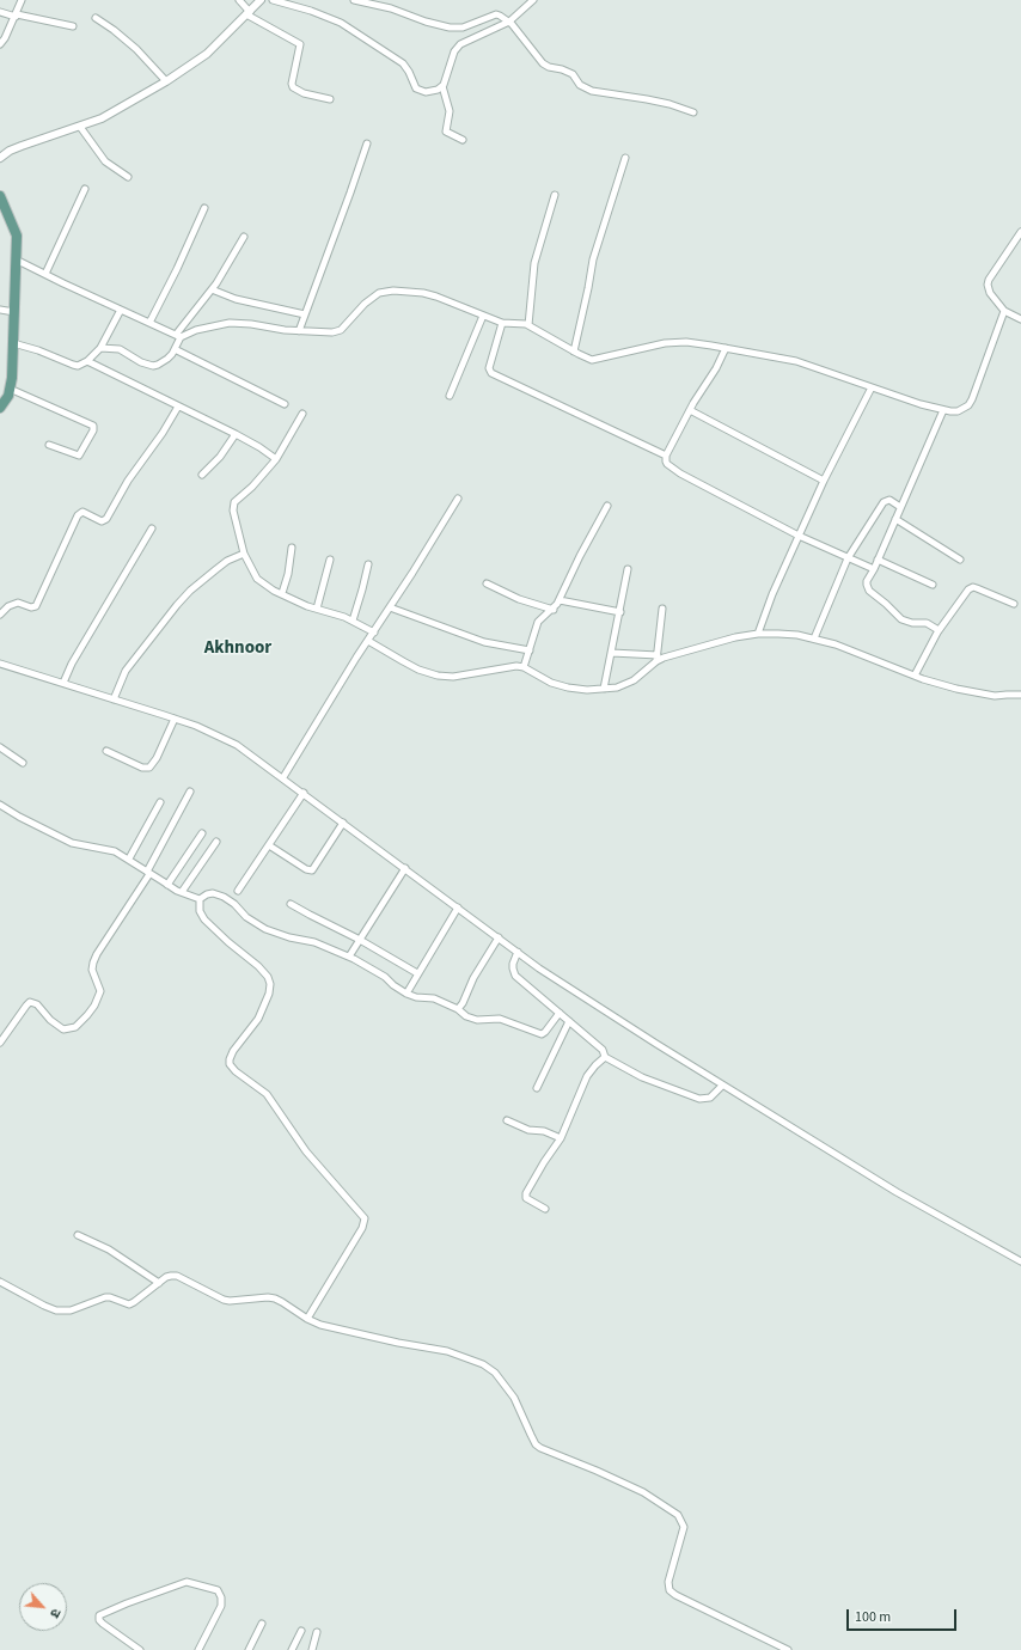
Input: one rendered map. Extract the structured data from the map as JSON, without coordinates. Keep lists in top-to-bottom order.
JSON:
{
  "districts": ["Akhnoor"],
  "scale_bar": "100 m",
  "north": "bottom right"
}
